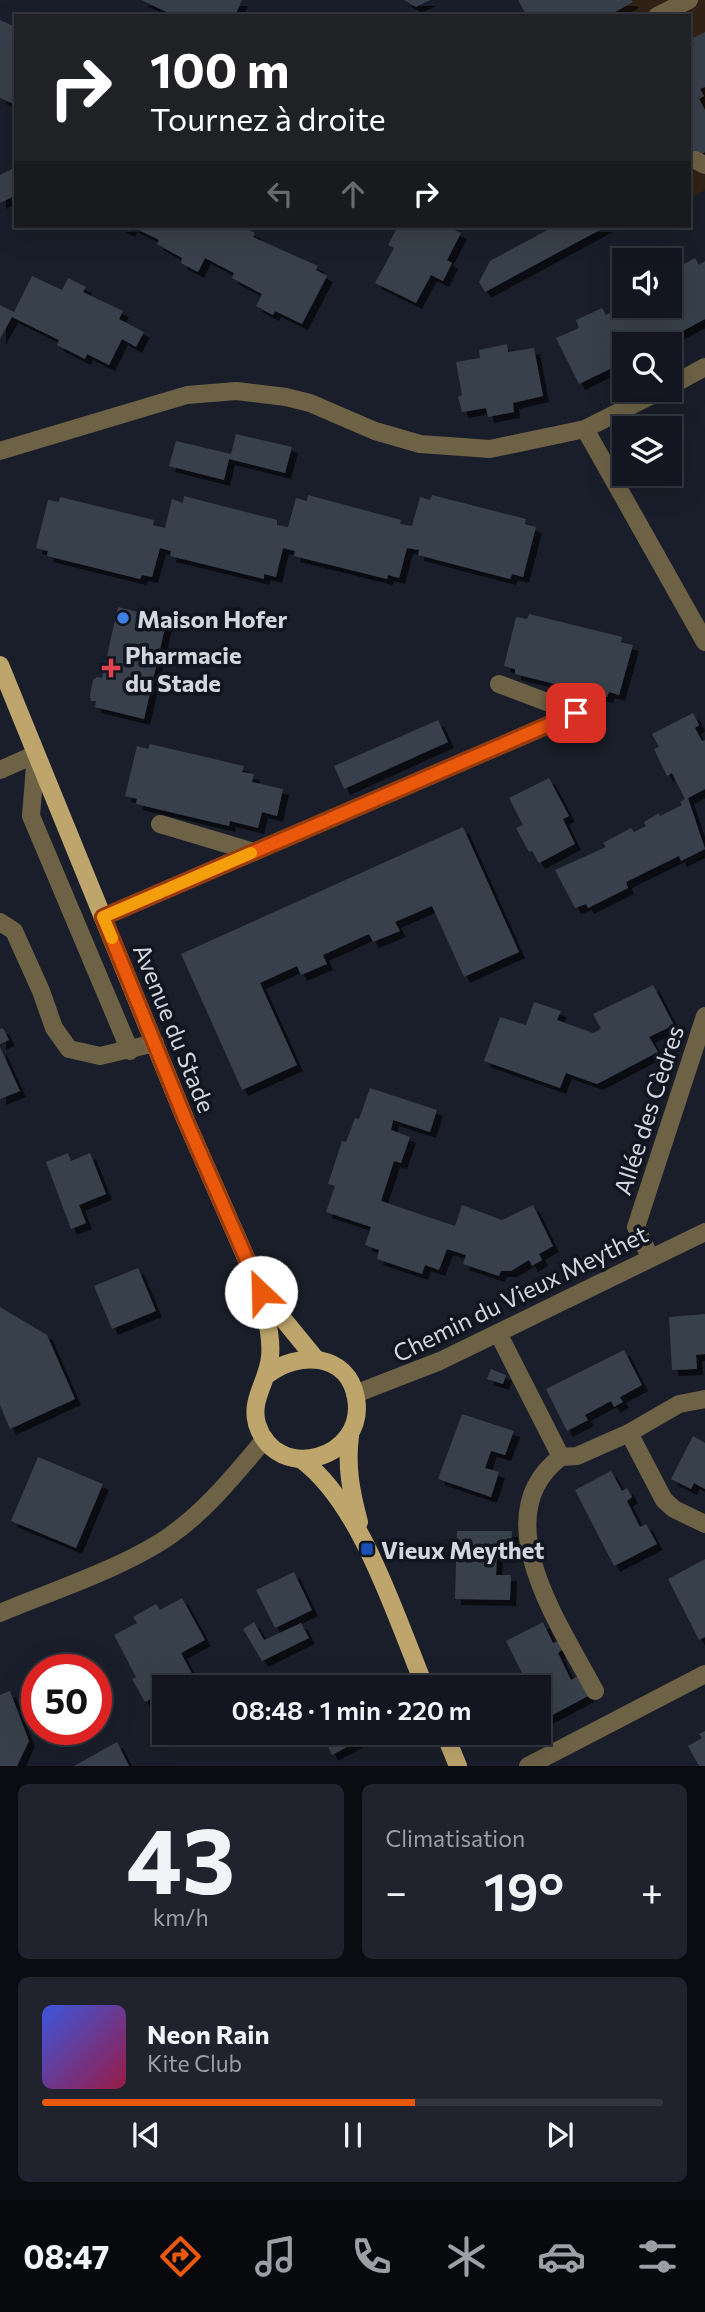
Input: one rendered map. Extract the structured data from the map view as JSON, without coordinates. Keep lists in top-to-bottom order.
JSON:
{
  "streets": {
    "main road": ["Avenue du Stade"],
    "street": ["Allée des Cèdres", "Chemin du Vieux Meythet"]
  },
  "crossings": [
    ["Avenue du Stade", "Chemin du Vieux Meythet"],
    ["Allée des Cèdres", "Chemin du Vieux Meythet"]
  ],
  "places": {
    "other": ["Maison Hofer"],
    "health": ["Pharmacie du Stade"],
    "transit": ["Vieux Meythet"]
  },
  "page": {
    "turn": ["100 m", "Tournez à droite"],
    "limit": "50",
    "trip": "08:48 · 1 min · 220 m",
    "tile": [
      ["43", "km/h"],
      "Climatisation"
    ],
    "heat": ["−", "19°", "+"],
    "song": ["Neon Rain", "Kite Club"],
    "tabs": "08:47"
  }
}
